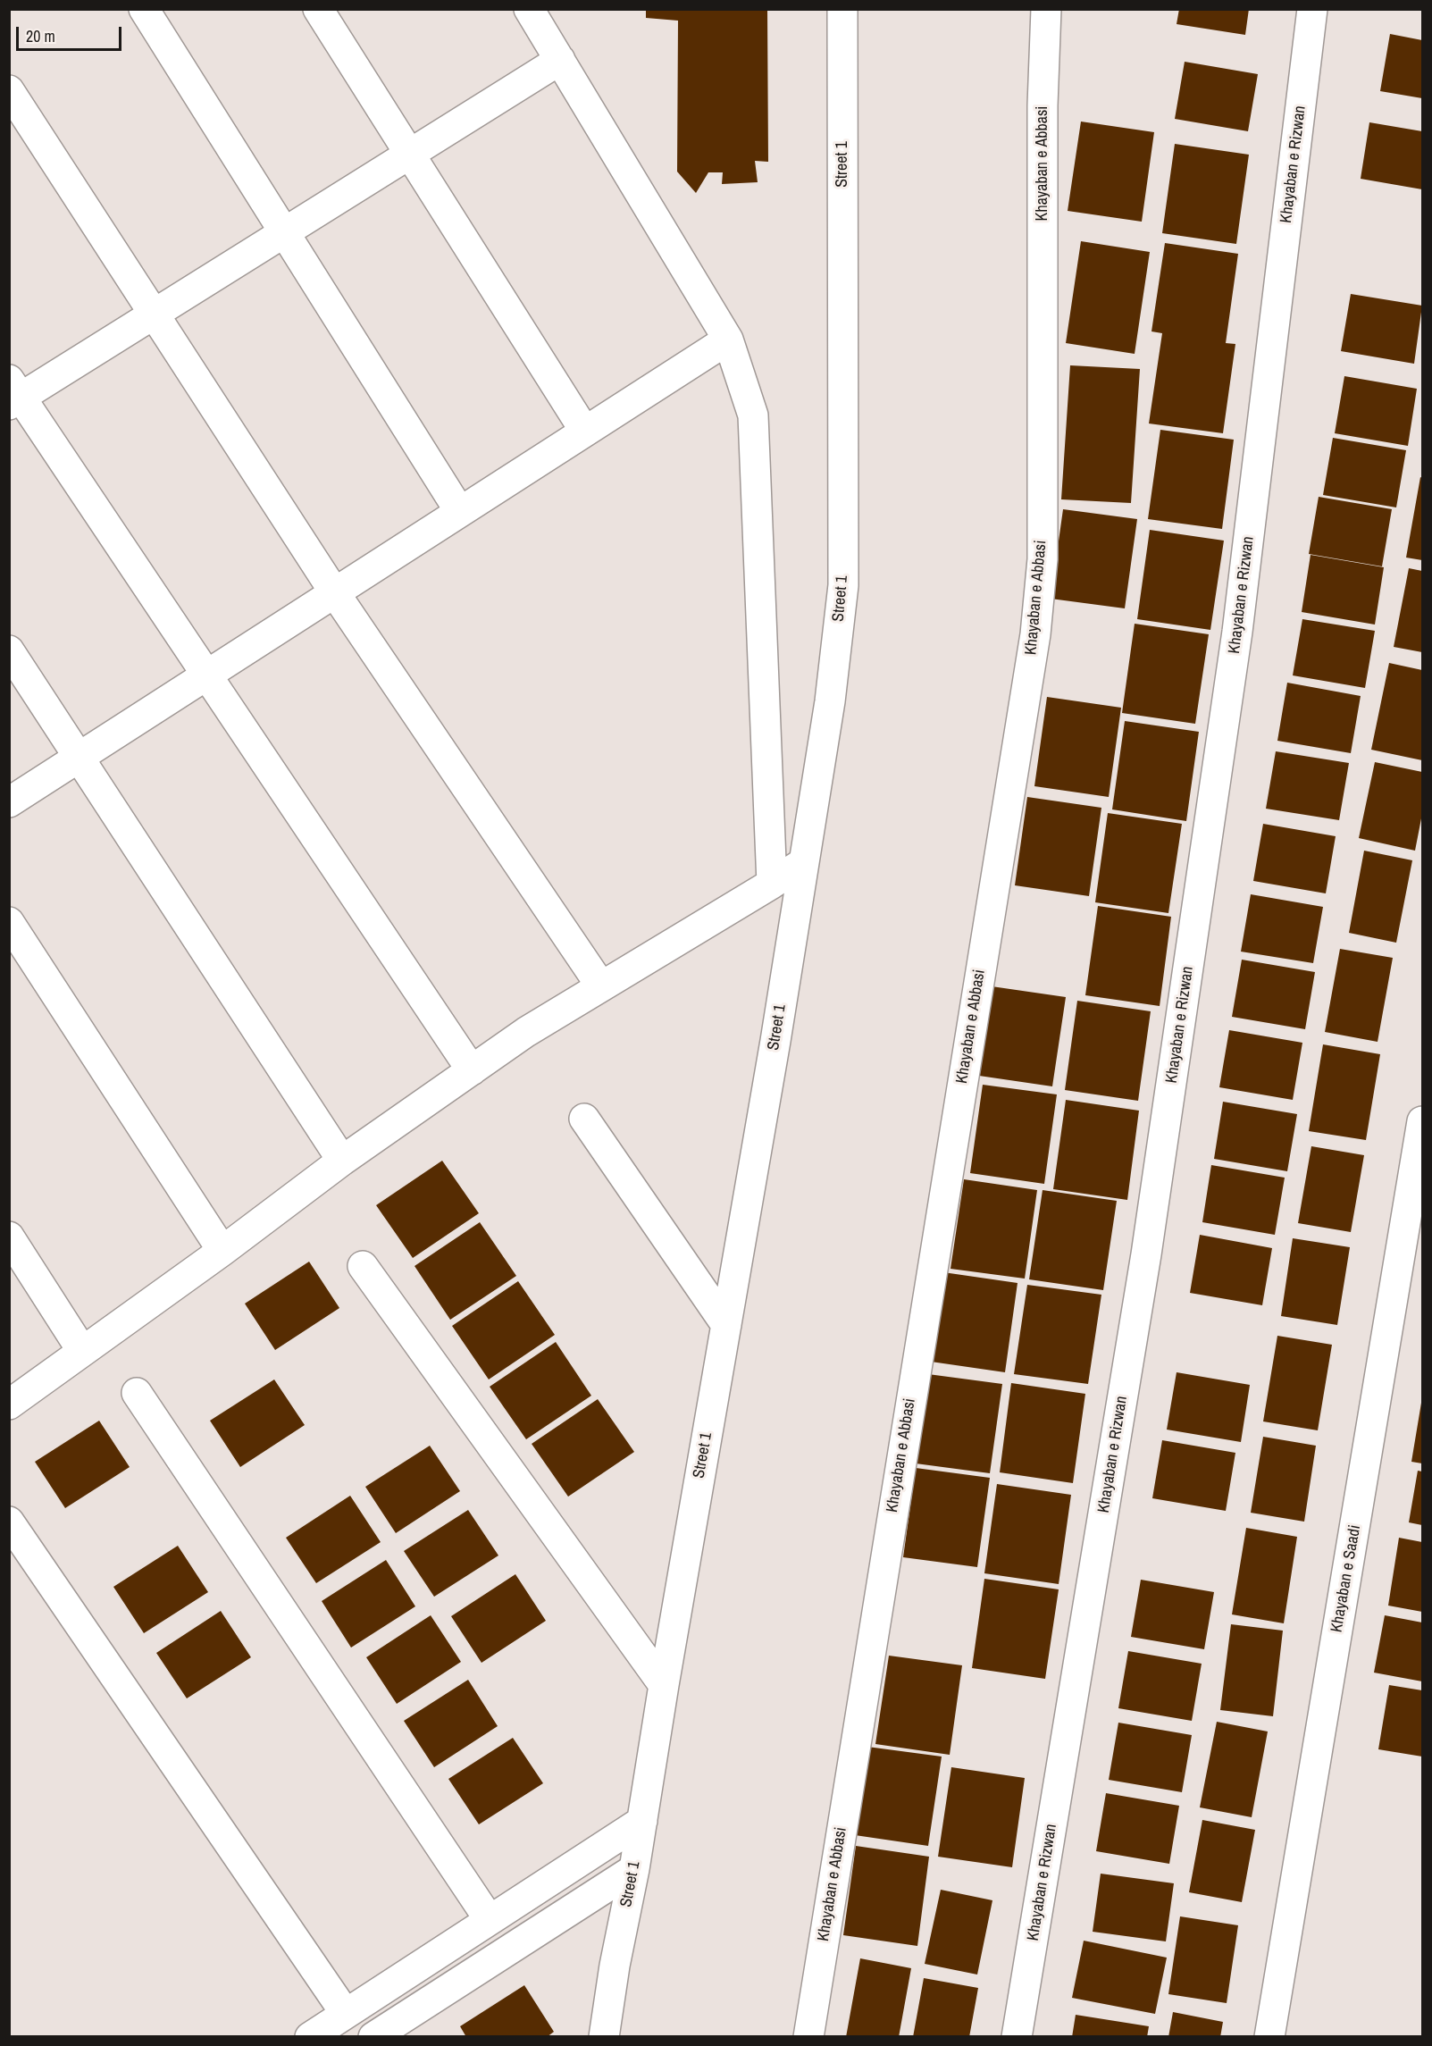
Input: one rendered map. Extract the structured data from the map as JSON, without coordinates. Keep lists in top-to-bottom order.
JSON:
{
  "streets": {
    "street": [
      "Khayaban e Abbasi",
      "Street 1",
      "Khayaban e Rizwan",
      "Khayaban e Saadi"
    ]
  },
  "scale_bar": "20 m"
}
